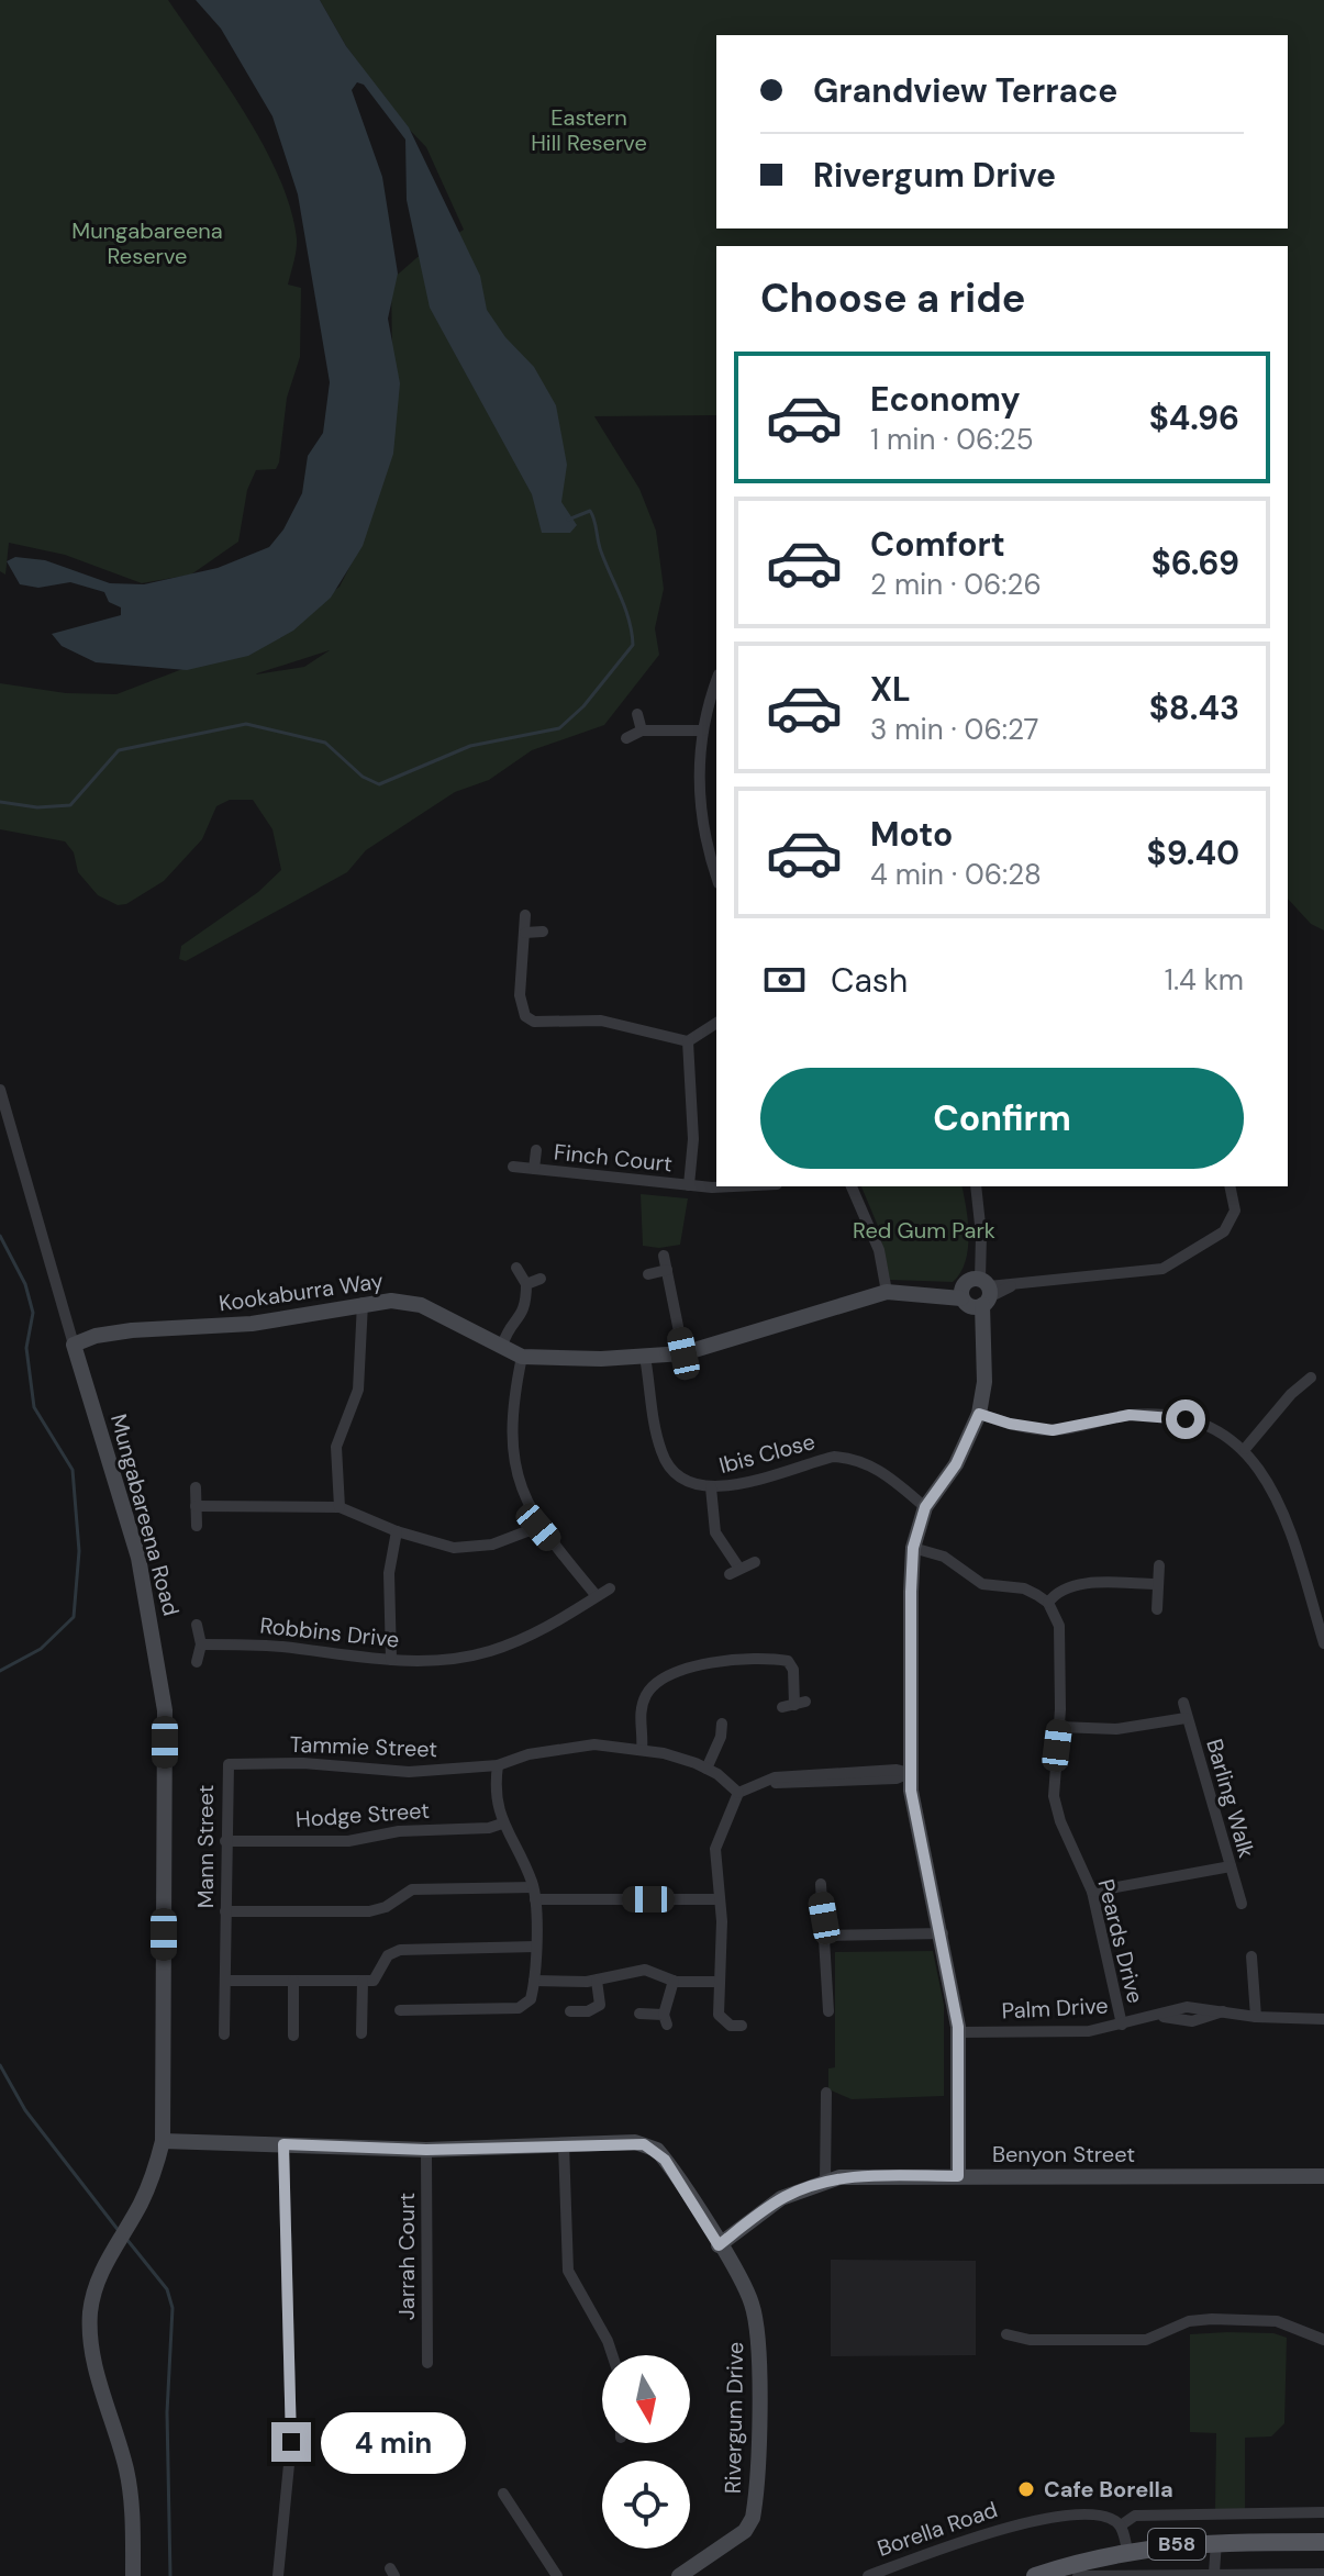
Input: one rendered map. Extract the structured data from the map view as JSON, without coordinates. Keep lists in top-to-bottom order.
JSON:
{
  "streets": {
    "main road": ["B58"],
    "street": [
      "Finch Court",
      "Kookaburra Way",
      "Ibis Close",
      "Mungabareena Road",
      "Robbins Drive",
      "Tammie Street",
      "Barling Walk",
      "Hodge Street",
      "Mann Street",
      "Peards Drive",
      "Palm Drive",
      "Benyon Street",
      "Jarrah Court",
      "Rivergum Drive",
      "Borella Road"
    ]
  },
  "crossings": [
    ["Kookaburra Way", "Ibis Close"],
    ["Kookaburra Way", "Mungabareena Road"],
    ["Mungabareena Road", "Rivergum Drive"],
    ["Tammie Street", "Mann Street"],
    ["Hodge Street", "Mann Street"],
    ["Peards Drive", "Palm Drive"],
    ["Benyon Street", "Rivergum Drive"],
    ["Jarrah Court", "Rivergum Drive"]
  ],
  "parks": ["Eastern Hill Reserve", "Mungabareena Reserve", "Red Gum Park"],
  "places": ["Cafe Borella"],
  "north": "bottom",
  "page": {
    "banner": ["Grandview Terrace", "Rivergum Drive"],
    "heading": "Choose a ride",
    "list": [
      {
        "name": "Economy",
        "note": "1 min · 06:25",
        "value": "$4.96"
      },
      {
        "name": "Comfort",
        "note": "2 min · 06:26",
        "value": "$6.69"
      },
      {
        "name": "XL",
        "note": "3 min · 06:27",
        "value": "$8.43"
      },
      {
        "name": "Moto",
        "note": "4 min · 06:28",
        "value": "$9.40"
      }
    ],
    "pay": ["Cash", "1.4 km"],
    "buttons": "Confirm",
    "bubble": "4 min"
  }
}
